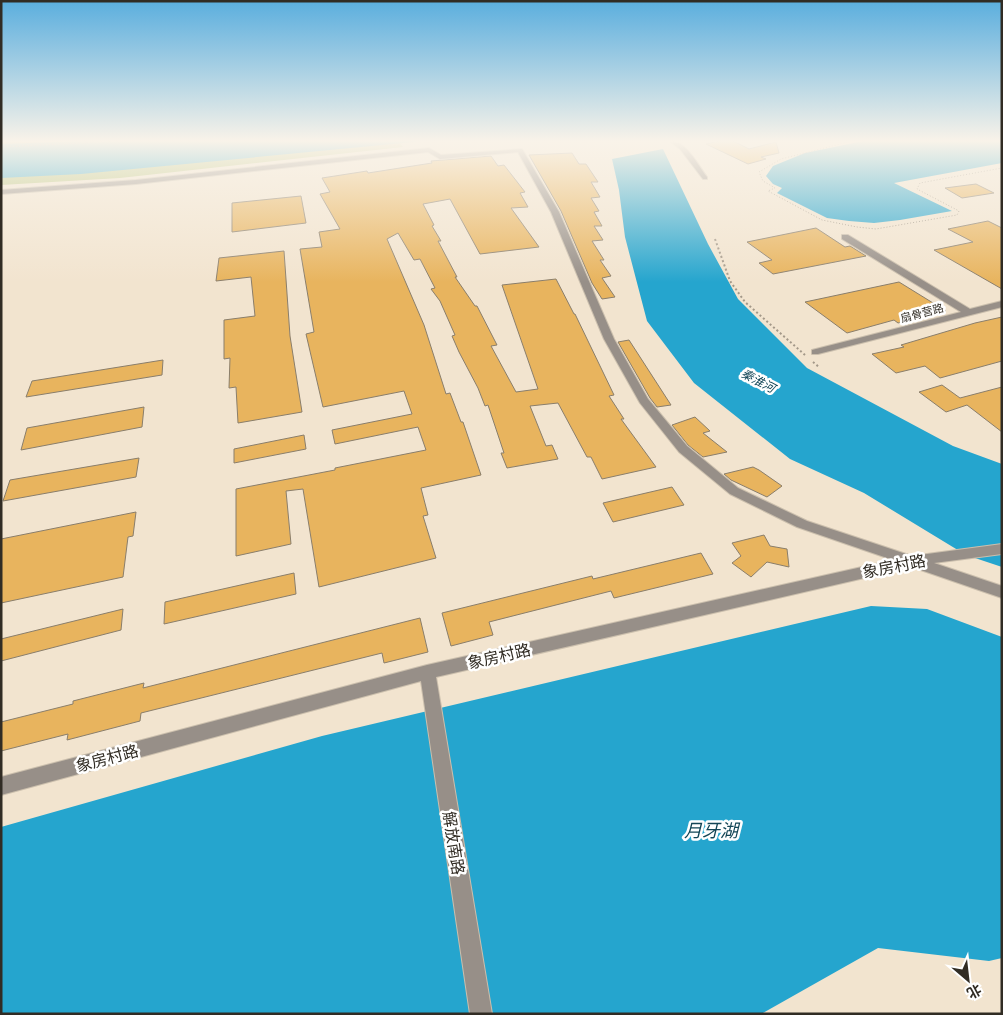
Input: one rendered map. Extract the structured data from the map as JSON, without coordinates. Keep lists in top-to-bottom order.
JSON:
{
  "streets": {
    "street": ["扇骨营路", "象房村路", "解放南路"]
  },
  "crossings": [
    ["象房村路", "解放南路"]
  ],
  "water": ["秦淮河", "月牙湖"],
  "north": "bottom right"
}
